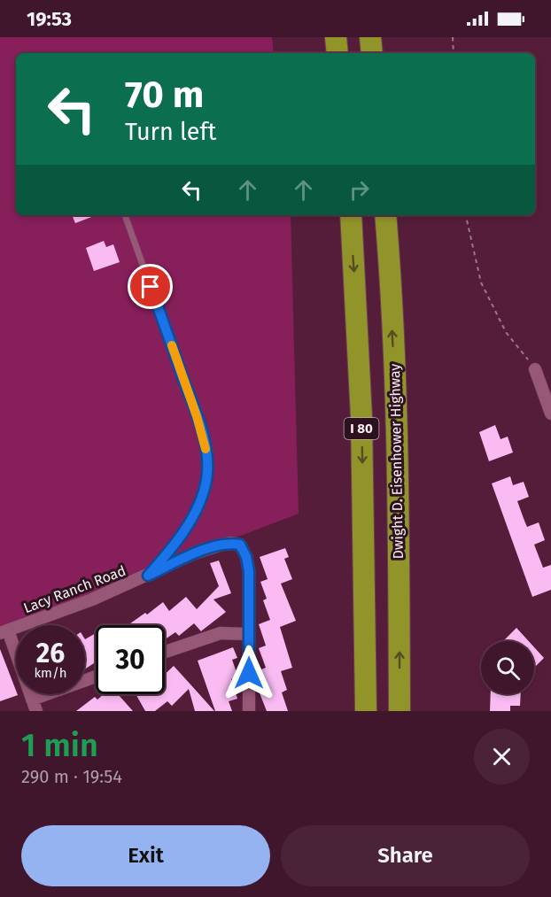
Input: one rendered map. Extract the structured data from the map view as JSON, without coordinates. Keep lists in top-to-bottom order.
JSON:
{
  "streets": {
    "highway": ["I 80", "Dwight D. Eisenhower Highway"],
    "street": ["Lacy Ranch Road"]
  },
  "page": {
    "status": "19:53",
    "turn": ["70 m", "Turn left"],
    "speed": "26 km/h",
    "limit": "30",
    "heading": ["1 min", "290 m · 19:54"],
    "buttons": ["Exit", "Share"]
  }
}
